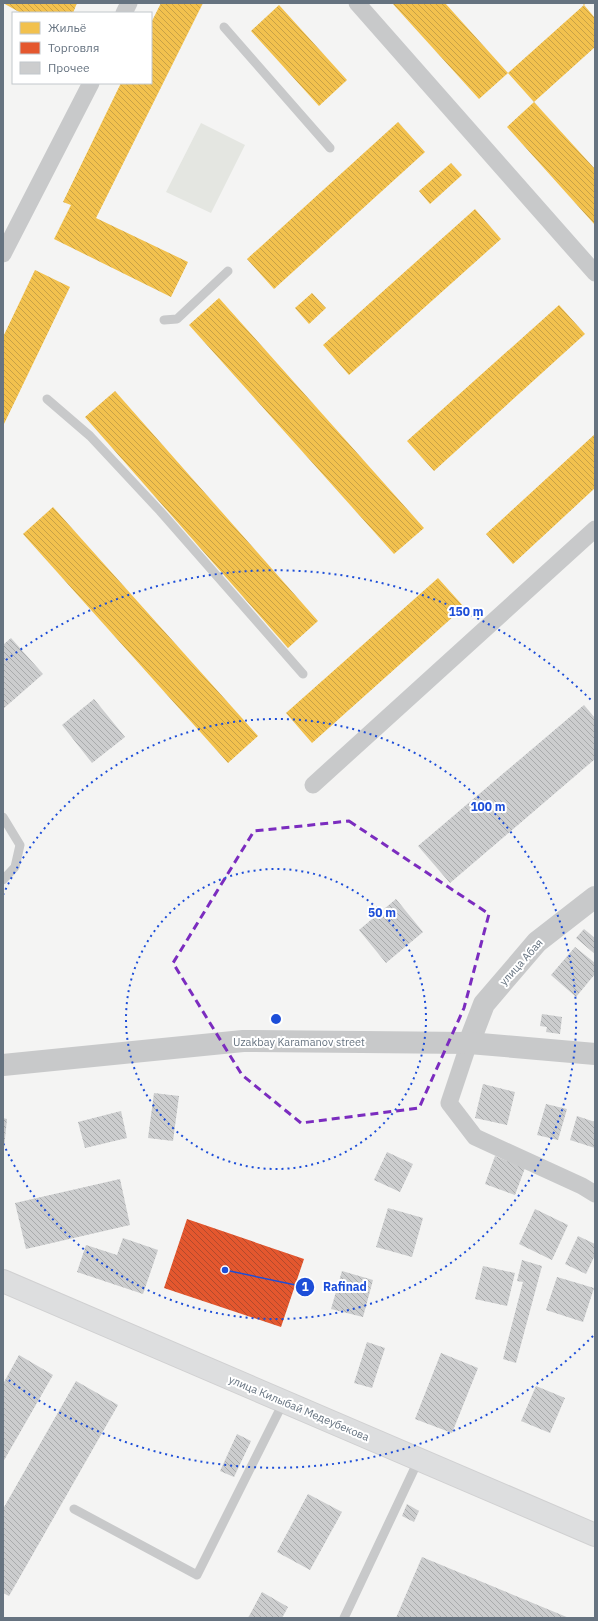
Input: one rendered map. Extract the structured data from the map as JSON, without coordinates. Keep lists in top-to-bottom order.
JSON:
{
  "streets": {
    "main road": ["улица Килыбай Медеубекова"],
    "street": ["улица Абая", "Uzakbay Karamanov street"]
  },
  "crossings": [
    ["улица Абая", "Uzakbay Karamanov street"]
  ],
  "places": ["Rafinad"],
  "legend": ["Жильё", "Торговля", "Прочее"],
  "rings": ["150 m", "100 m", "50 m"]
}
